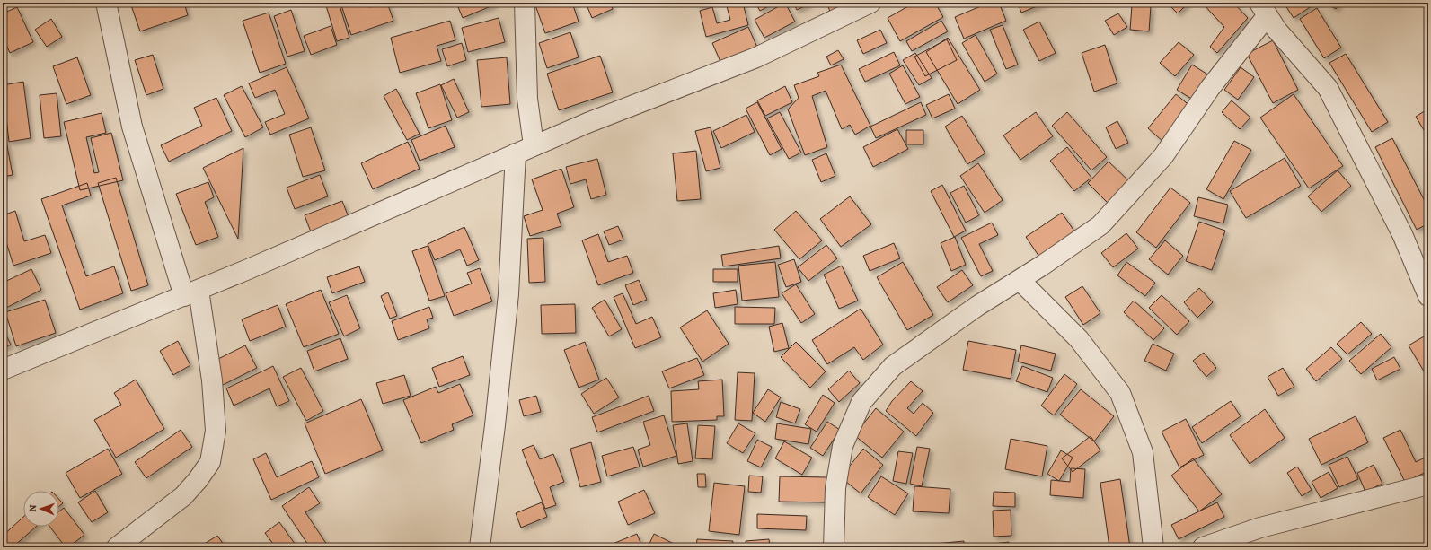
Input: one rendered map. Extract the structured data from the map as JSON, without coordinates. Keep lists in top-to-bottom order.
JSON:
{
  "north": "left"
}
